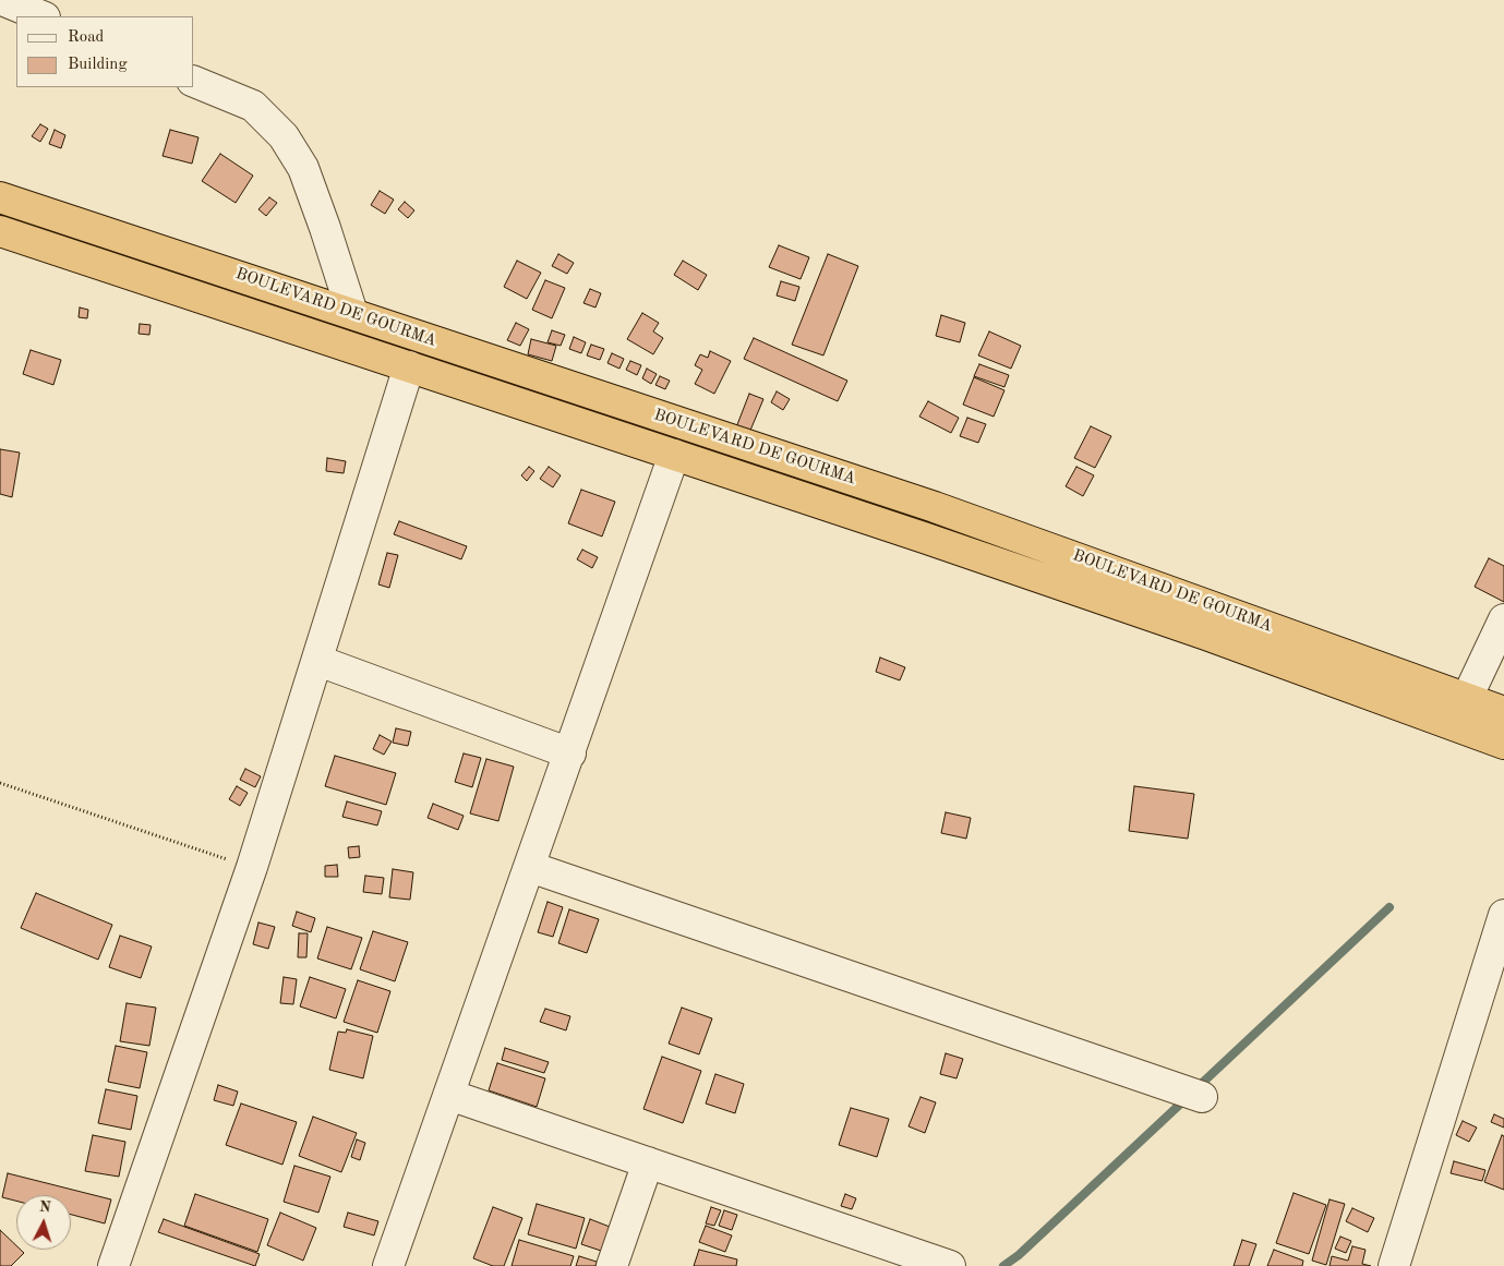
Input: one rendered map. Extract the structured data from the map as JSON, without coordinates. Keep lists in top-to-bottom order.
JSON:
{
  "streets": {
    "highway": ["BOULEVARD DE GOURMA"]
  },
  "legend": ["Road", "Building"],
  "north": "top"
}
